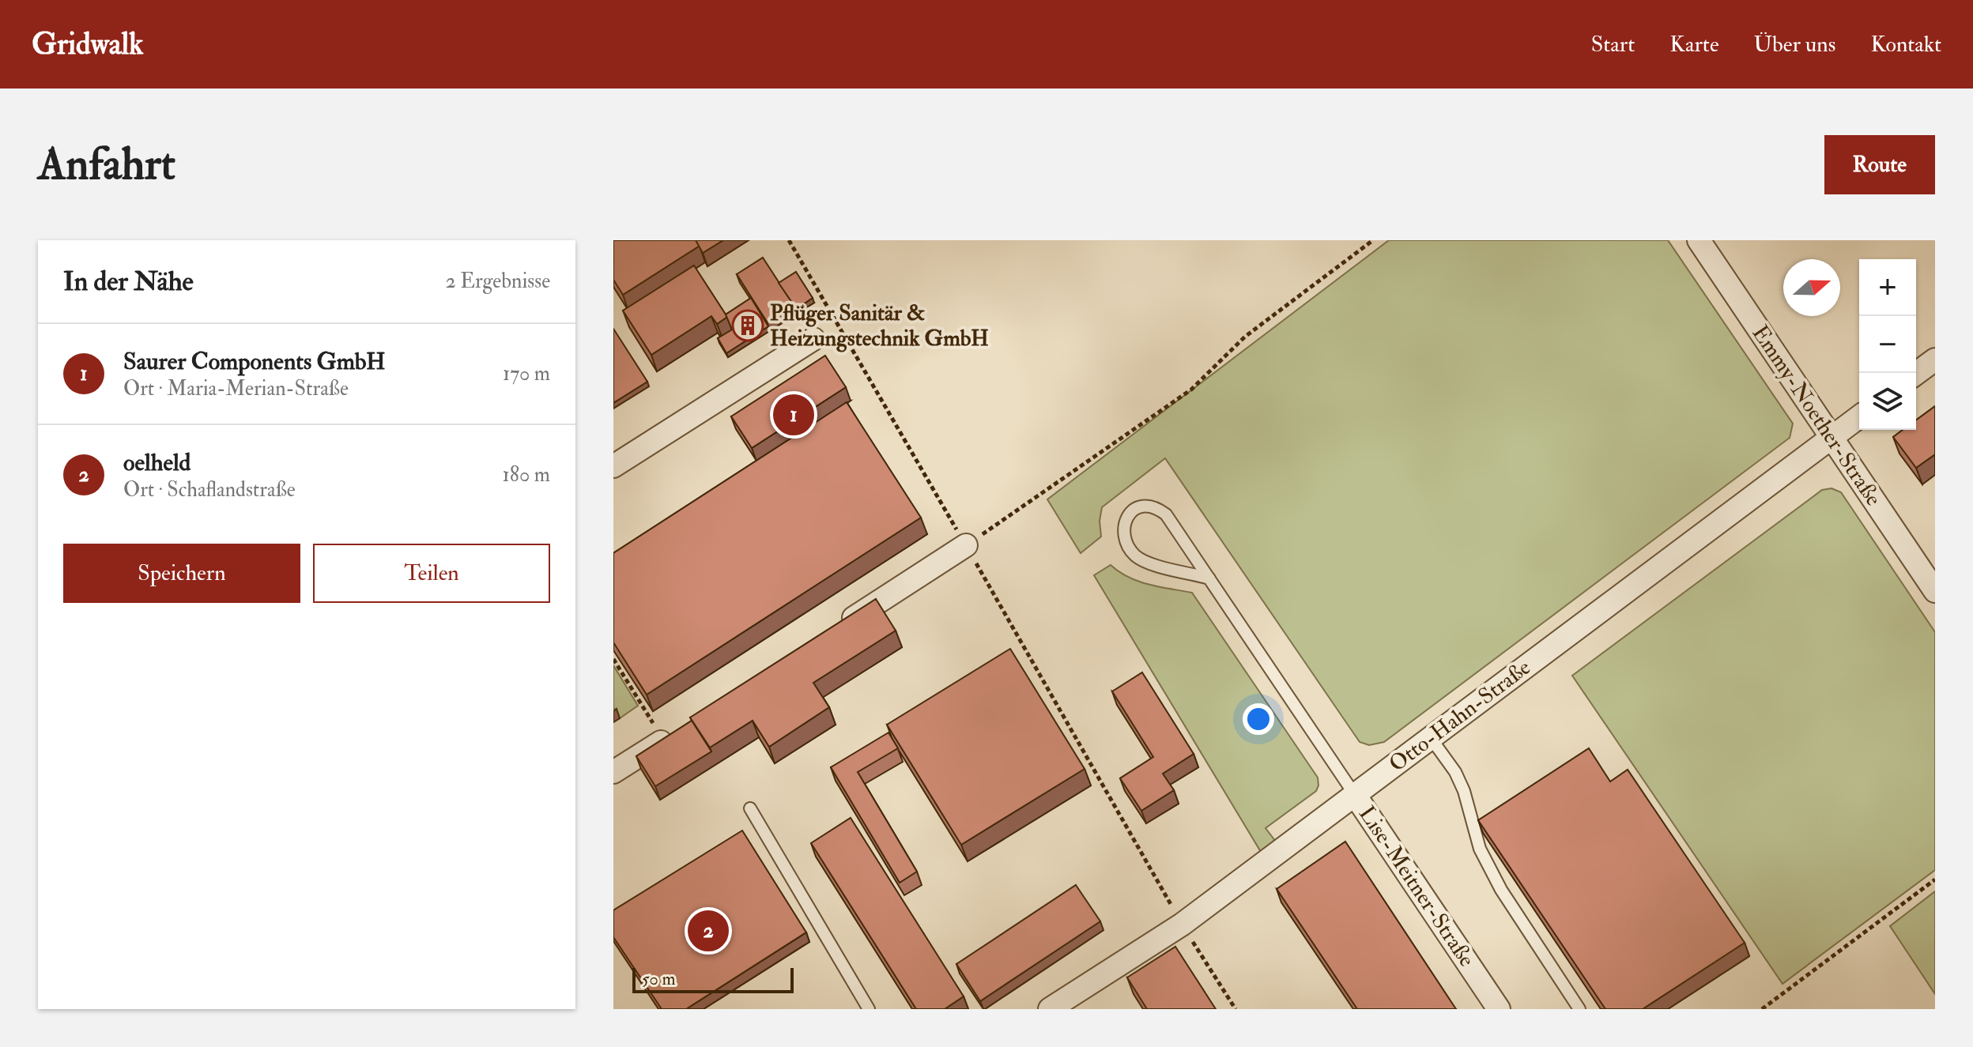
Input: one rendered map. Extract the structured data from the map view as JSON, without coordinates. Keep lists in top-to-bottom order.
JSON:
{
  "streets": {
    "street": ["Emmy-Noether-Straße", "Otto-Hahn-Straße", "Lise-Meitner-Straße"]
  },
  "crossings": [
    ["Emmy-Noether-Straße", "Otto-Hahn-Straße"],
    ["Otto-Hahn-Straße", "Lise-Meitner-Straße"]
  ],
  "places": {
    "building": ["Pflüger Sanitär & Heizungstechnik GmbH"]
  },
  "scale_bar": "50 m",
  "north": "right",
  "page": {
    "header": "Gridwalk",
    "nav": [
      "Start",
      "Karte",
      "Über uns",
      "Kontakt"
    ],
    "buttons": [
      "Route",
      ["Speichern", "Teilen"]
    ],
    "title": "Anfahrt",
    "heading": ["In der Nähe", "2 Ergebnisse"],
    "map_buttons": ["+", "−"],
    "list": [
      {
        "mark": "1",
        "name": "Saurer Components GmbH",
        "note": "Ort · Maria-Merian-Straße",
        "value": "170 m"
      },
      {
        "mark": "2",
        "name": "oelheld",
        "note": "Ort · Schaflandstraße",
        "value": "180 m"
      }
    ],
    "pins": ["1", "2"],
    "scale": "50 m"
  }
}
